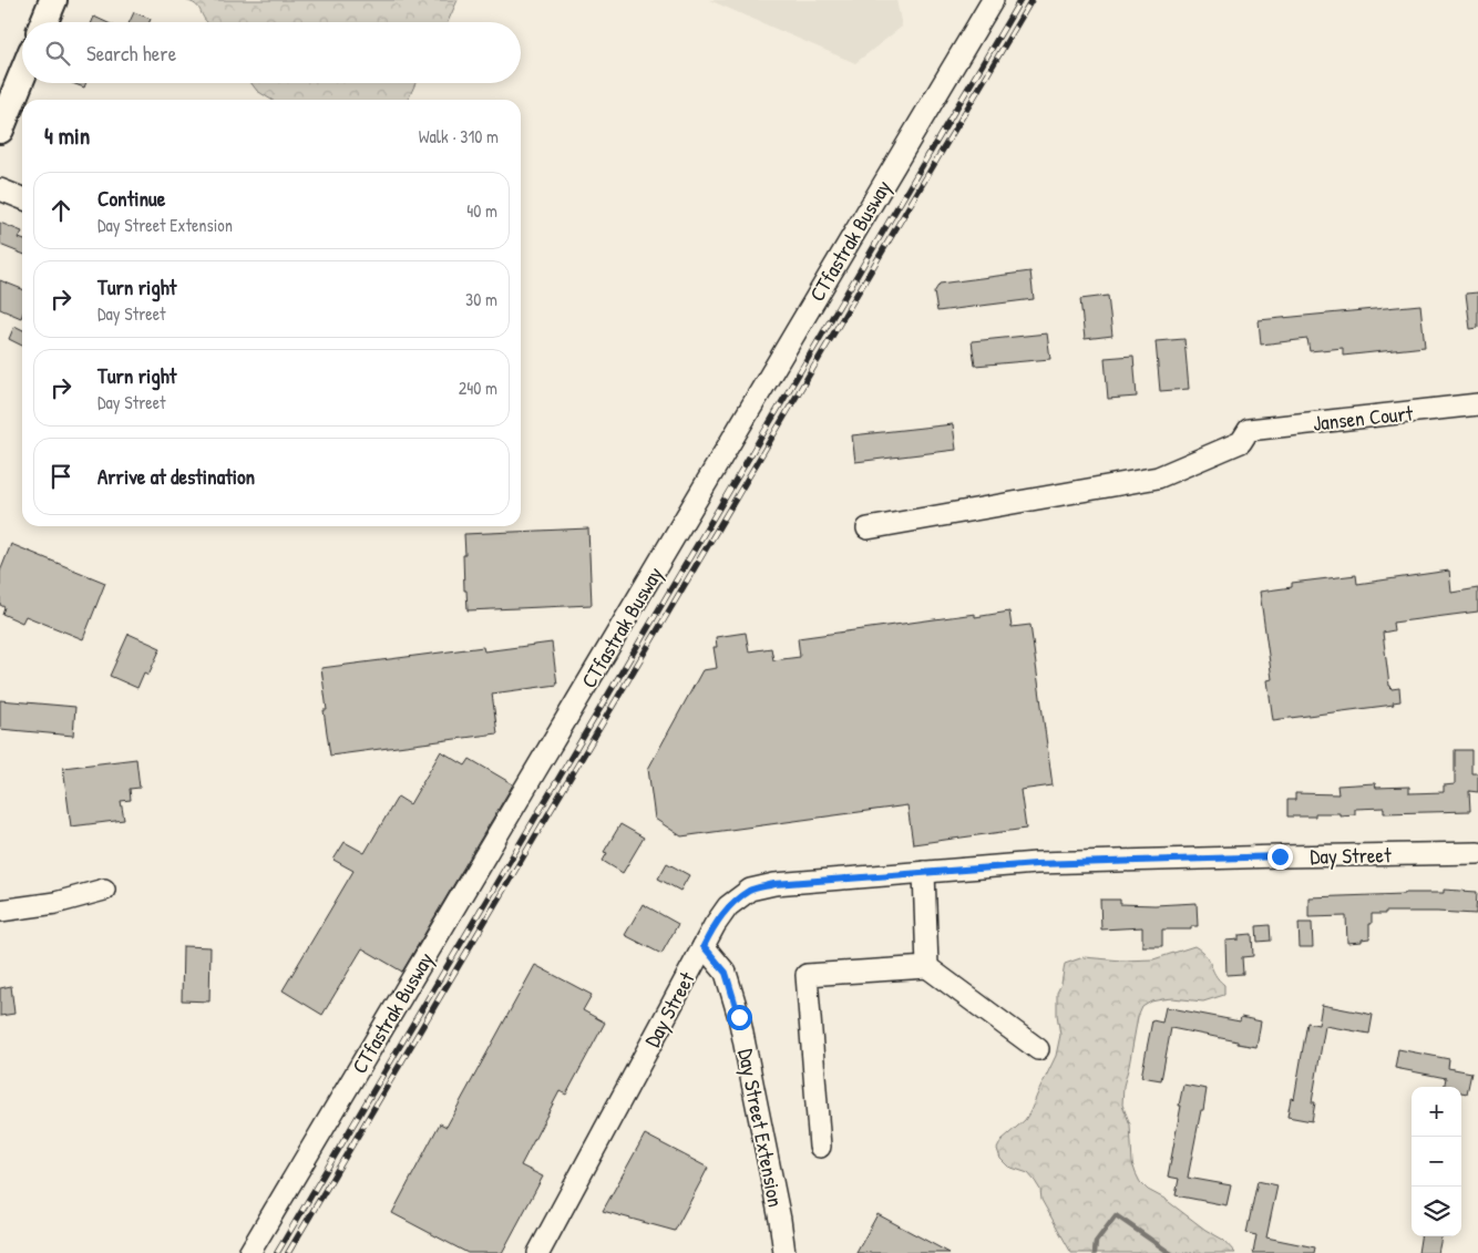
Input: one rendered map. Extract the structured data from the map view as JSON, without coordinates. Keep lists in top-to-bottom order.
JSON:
{
  "streets": {
    "street": [
      "CTfastrak Busway",
      "Jansen Court",
      "Day Street",
      "Day Street Extension"
    ]
  },
  "crossings": [
    ["Day Street", "Day Street Extension"]
  ],
  "page": {
    "search": "Search here",
    "heading": ["4 min", "Walk · 310 m"],
    "list": [
      ["Continue", "Day Street Extension", "40 m"],
      ["Turn right", "Day Street", "30 m"],
      ["Turn right", "Day Street", "240 m"],
      "Arrive at destination"
    ],
    "map_buttons": ["+", "−"]
  }
}
